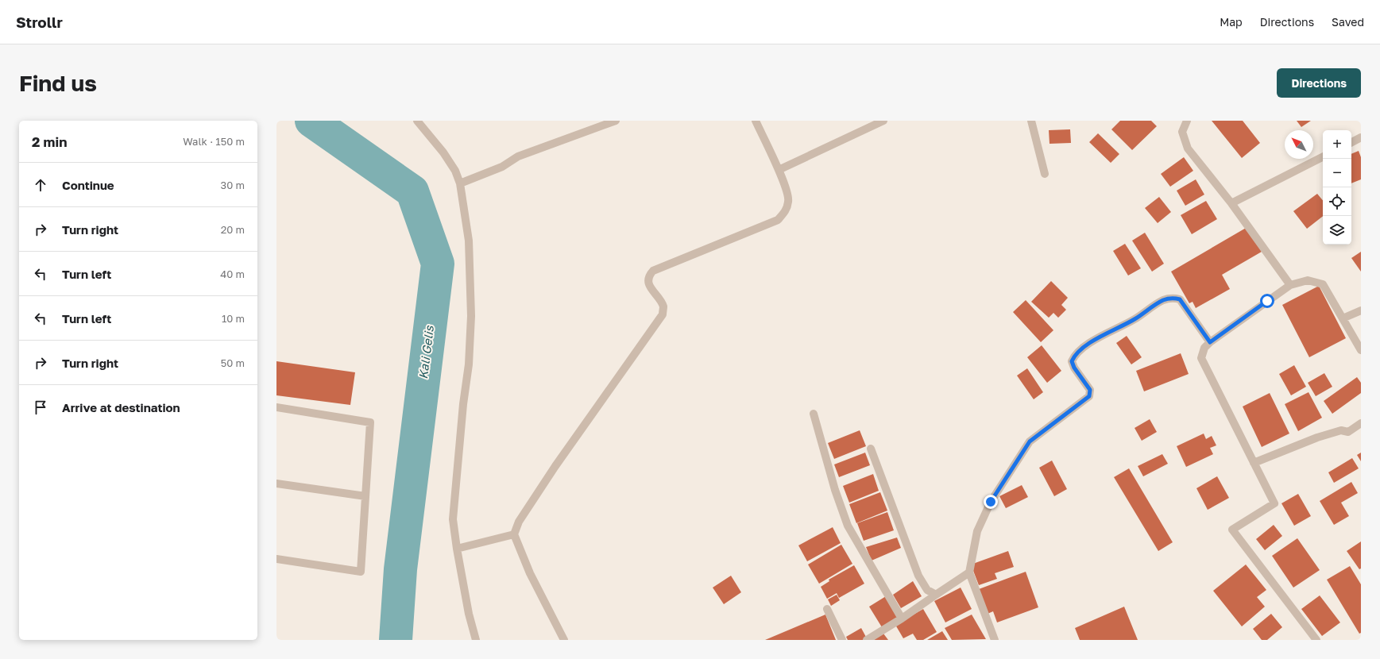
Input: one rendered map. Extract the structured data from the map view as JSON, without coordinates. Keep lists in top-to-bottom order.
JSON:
{
  "water": ["Kali Gelis"],
  "north": "top left",
  "page": {
    "header": "Strollr",
    "nav": ["Map", "Directions", "Saved"],
    "buttons": "Directions",
    "title": "Find us",
    "heading": ["2 min", "Walk · 150 m"],
    "map_buttons": ["+", "−"],
    "list": [
      ["Continue", "30 m"],
      ["Turn right", "20 m"],
      ["Turn left", "40 m"],
      ["Turn left", "10 m"],
      ["Turn right", "50 m"],
      "Arrive at destination"
    ]
  }
}
